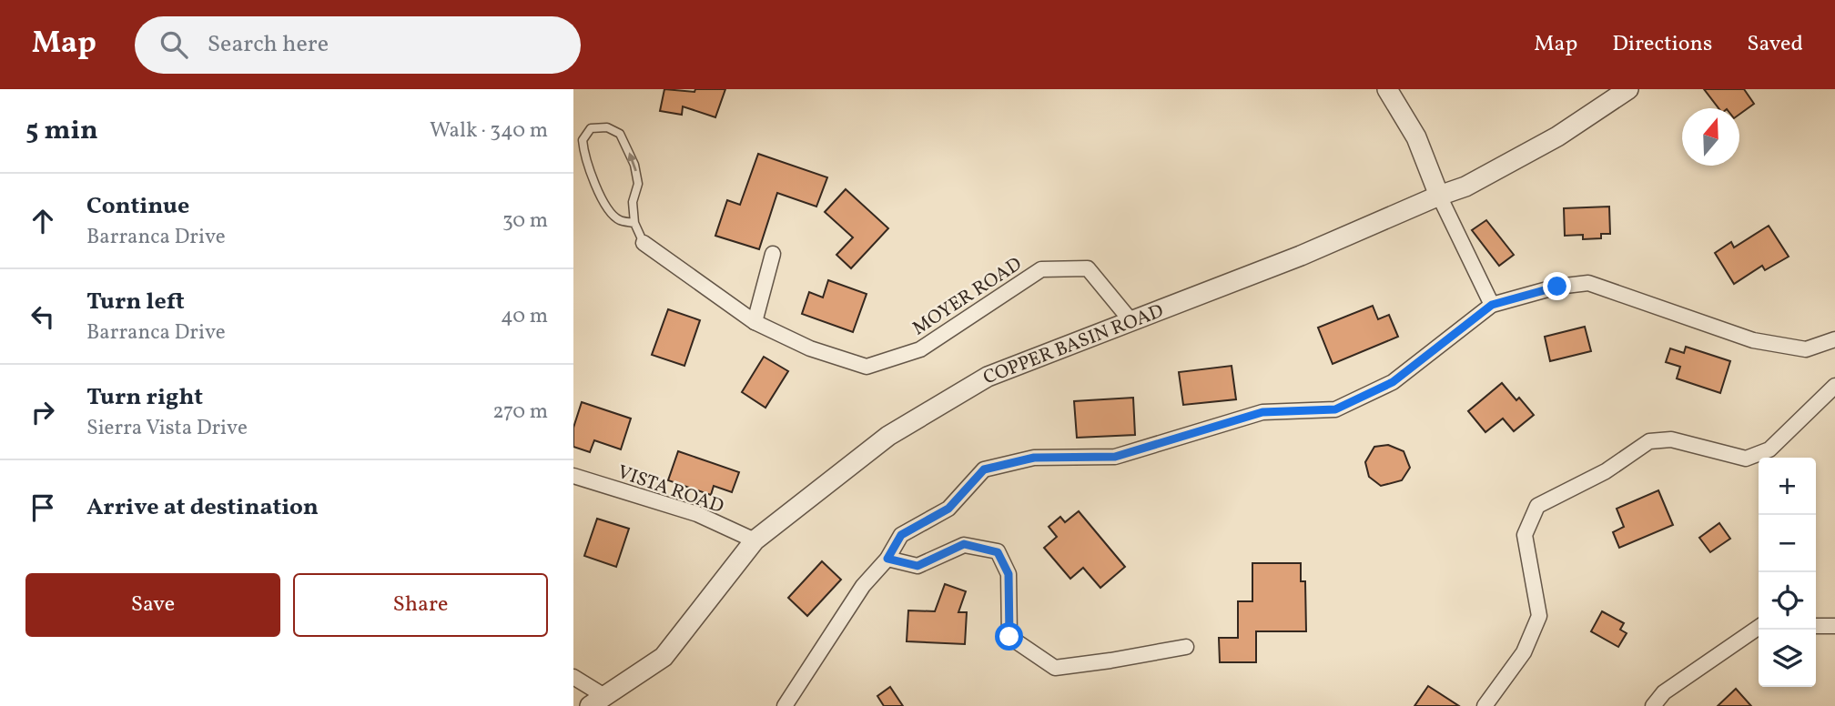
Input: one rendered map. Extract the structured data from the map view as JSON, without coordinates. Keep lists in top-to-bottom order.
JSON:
{
  "streets": {
    "street": ["MOYER ROAD", "COPPER BASIN ROAD", "VISTA ROAD"]
  },
  "crossings": [
    ["MOYER ROAD", "COPPER BASIN ROAD"],
    ["COPPER BASIN ROAD", "VISTA ROAD"]
  ],
  "north": "top",
  "page": {
    "header": "Map",
    "search": "Search here",
    "nav": ["Map", "Directions", "Saved"],
    "heading": ["5 min", "Walk · 340 m"],
    "list": [
      ["Continue", "Barranca Drive", "30 m"],
      ["Turn left", "Barranca Drive", "40 m"],
      ["Turn right", "Sierra Vista Drive", "270 m"],
      "Arrive at destination"
    ],
    "map_buttons": ["+", "−"],
    "buttons": ["Save", "Share"]
  }
}
